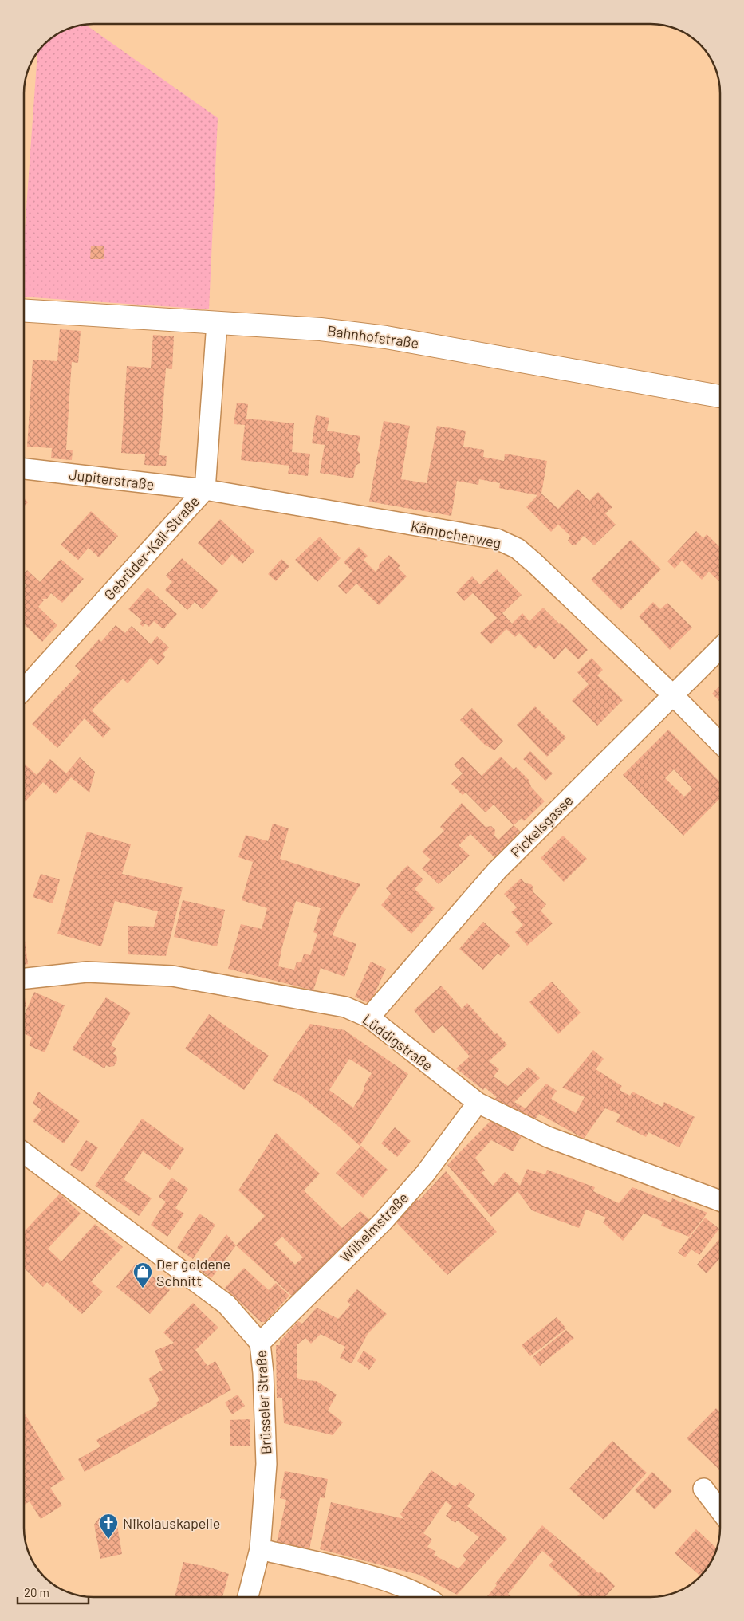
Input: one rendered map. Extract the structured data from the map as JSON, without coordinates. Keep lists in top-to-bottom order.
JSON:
{
  "streets": {
    "main road": ["Bahnhofstraße"],
    "street": [
      "Jupiterstraße",
      "Kämpchenweg",
      "Gebrüder-Kall-Straße",
      "Pickelsgasse",
      "Lüddigstraße",
      "Wilhelmstraße",
      "Brüsseler Straße"
    ]
  },
  "crossings": [
    ["Bahnhofstraße", "Gebrüder-Kall-Straße"],
    ["Jupiterstraße", "Kämpchenweg"],
    ["Jupiterstraße", "Gebrüder-Kall-Straße"],
    ["Kämpchenweg", "Gebrüder-Kall-Straße"],
    ["Kämpchenweg", "Pickelsgasse"],
    ["Pickelsgasse", "Lüddigstraße"],
    ["Lüddigstraße", "Wilhelmstraße"],
    ["Wilhelmstraße", "Brüsseler Straße"]
  ],
  "places": {
    "shop": ["Der goldene Schnitt"],
    "church": ["Nikolauskapelle"]
  },
  "scale_bar": "20 m"
}
